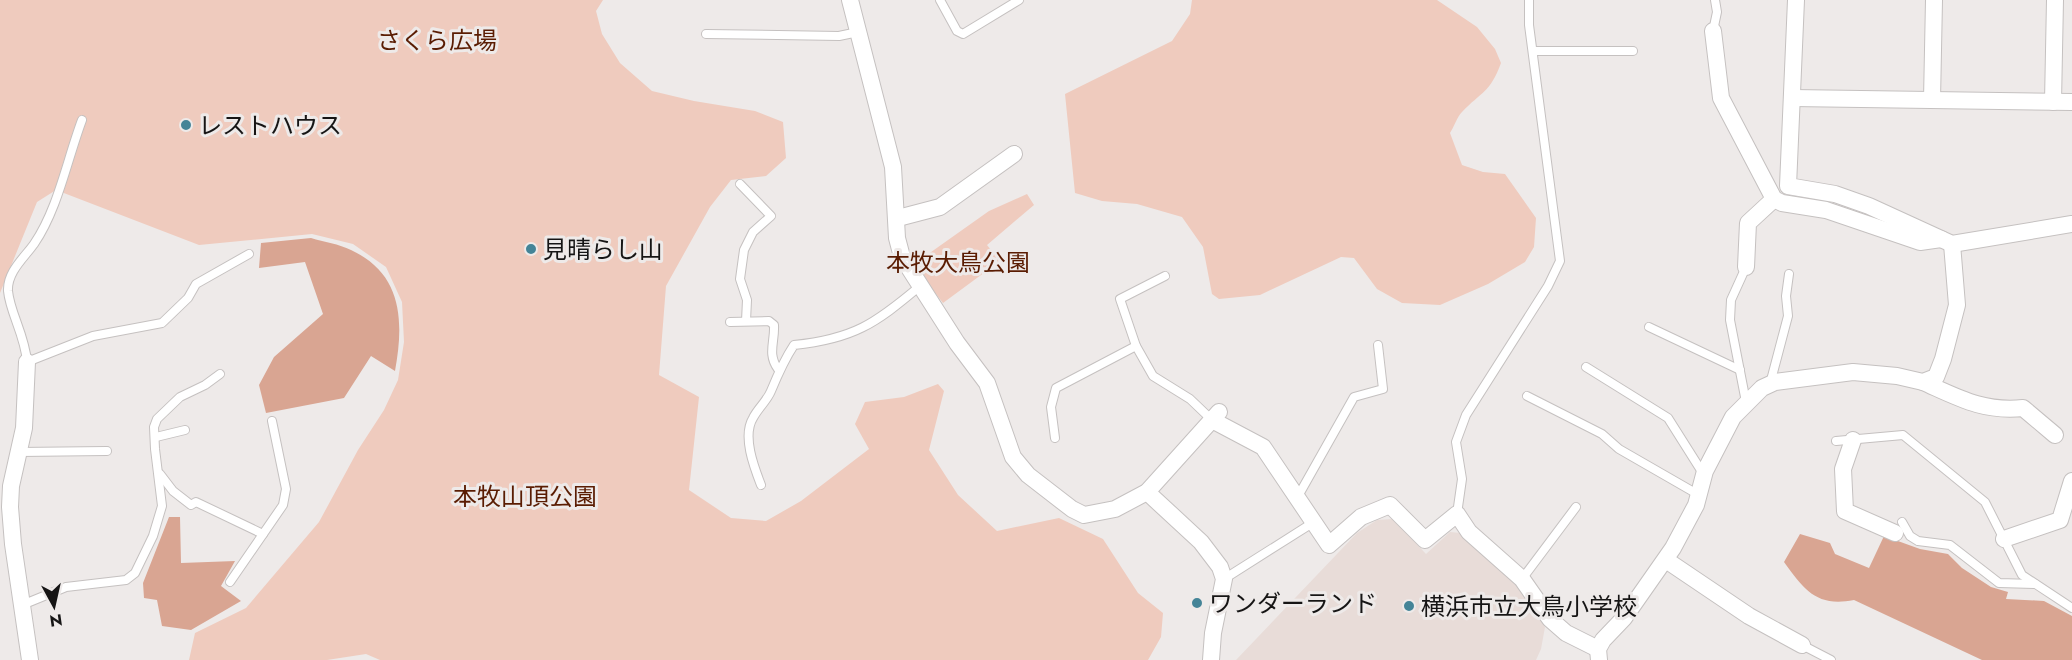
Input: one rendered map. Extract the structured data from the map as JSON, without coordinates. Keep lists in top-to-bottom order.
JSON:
{
  "parks": ["さくら広場", "本牧大鳥公園", "本牧山頂公園"],
  "places": [
    "レストハウス",
    "見晴らし山",
    "ワンダーランド",
    "横浜市立大鳥小学校"
  ],
  "north": "bottom"
}
